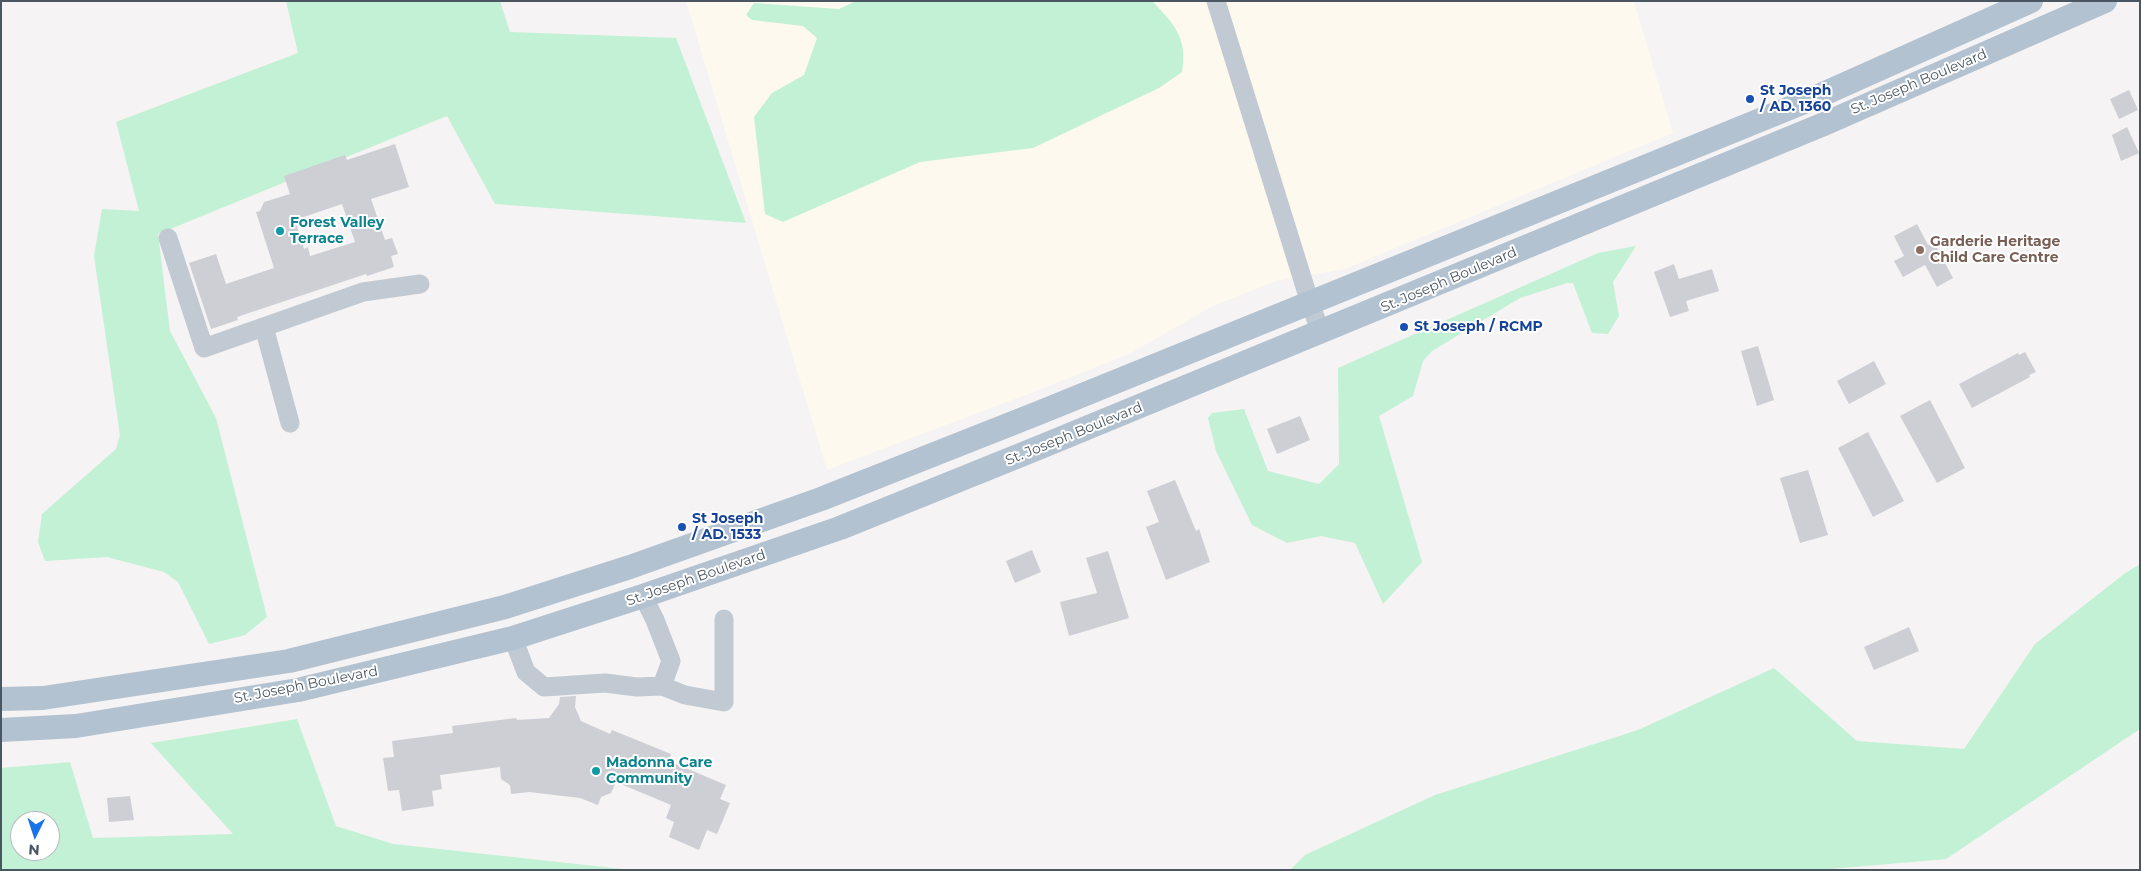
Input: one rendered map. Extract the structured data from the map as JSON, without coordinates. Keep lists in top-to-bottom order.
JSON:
{
  "streets": {
    "main road": ["St. Joseph Boulevard"]
  },
  "places": [
    "St Joseph / AD. 1360",
    "Forest Valley Terrace",
    "Garderie Heritage Child Care Centre",
    "St Joseph / RCMP",
    "St Joseph / AD. 1533",
    "Madonna Care Community"
  ],
  "north": "bottom"
}
